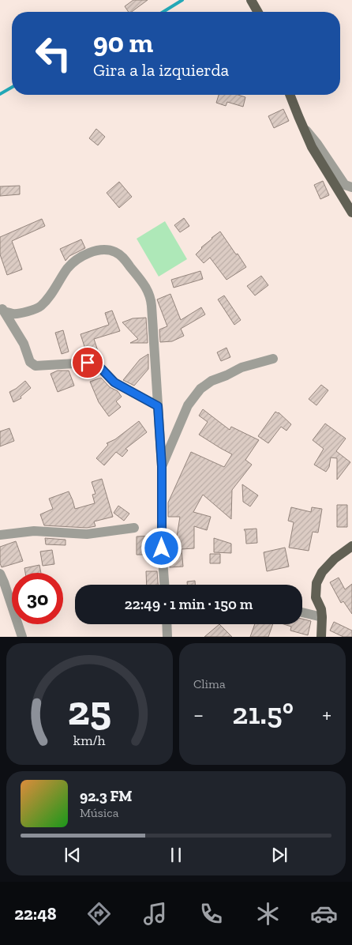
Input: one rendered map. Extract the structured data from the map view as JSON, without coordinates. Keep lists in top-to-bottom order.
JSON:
{
  "page": {
    "turn": ["90 m", "Gira a la izquierda"],
    "limit": "30",
    "trip": "22:49 · 1 min · 150 m",
    "tile": "Clima",
    "heat": ["−", "21.5°", "+"],
    "song": ["92.3 FM", "Música"],
    "tabs": "22:48",
    "gauge": ["25", "km/h"]
  }
}
